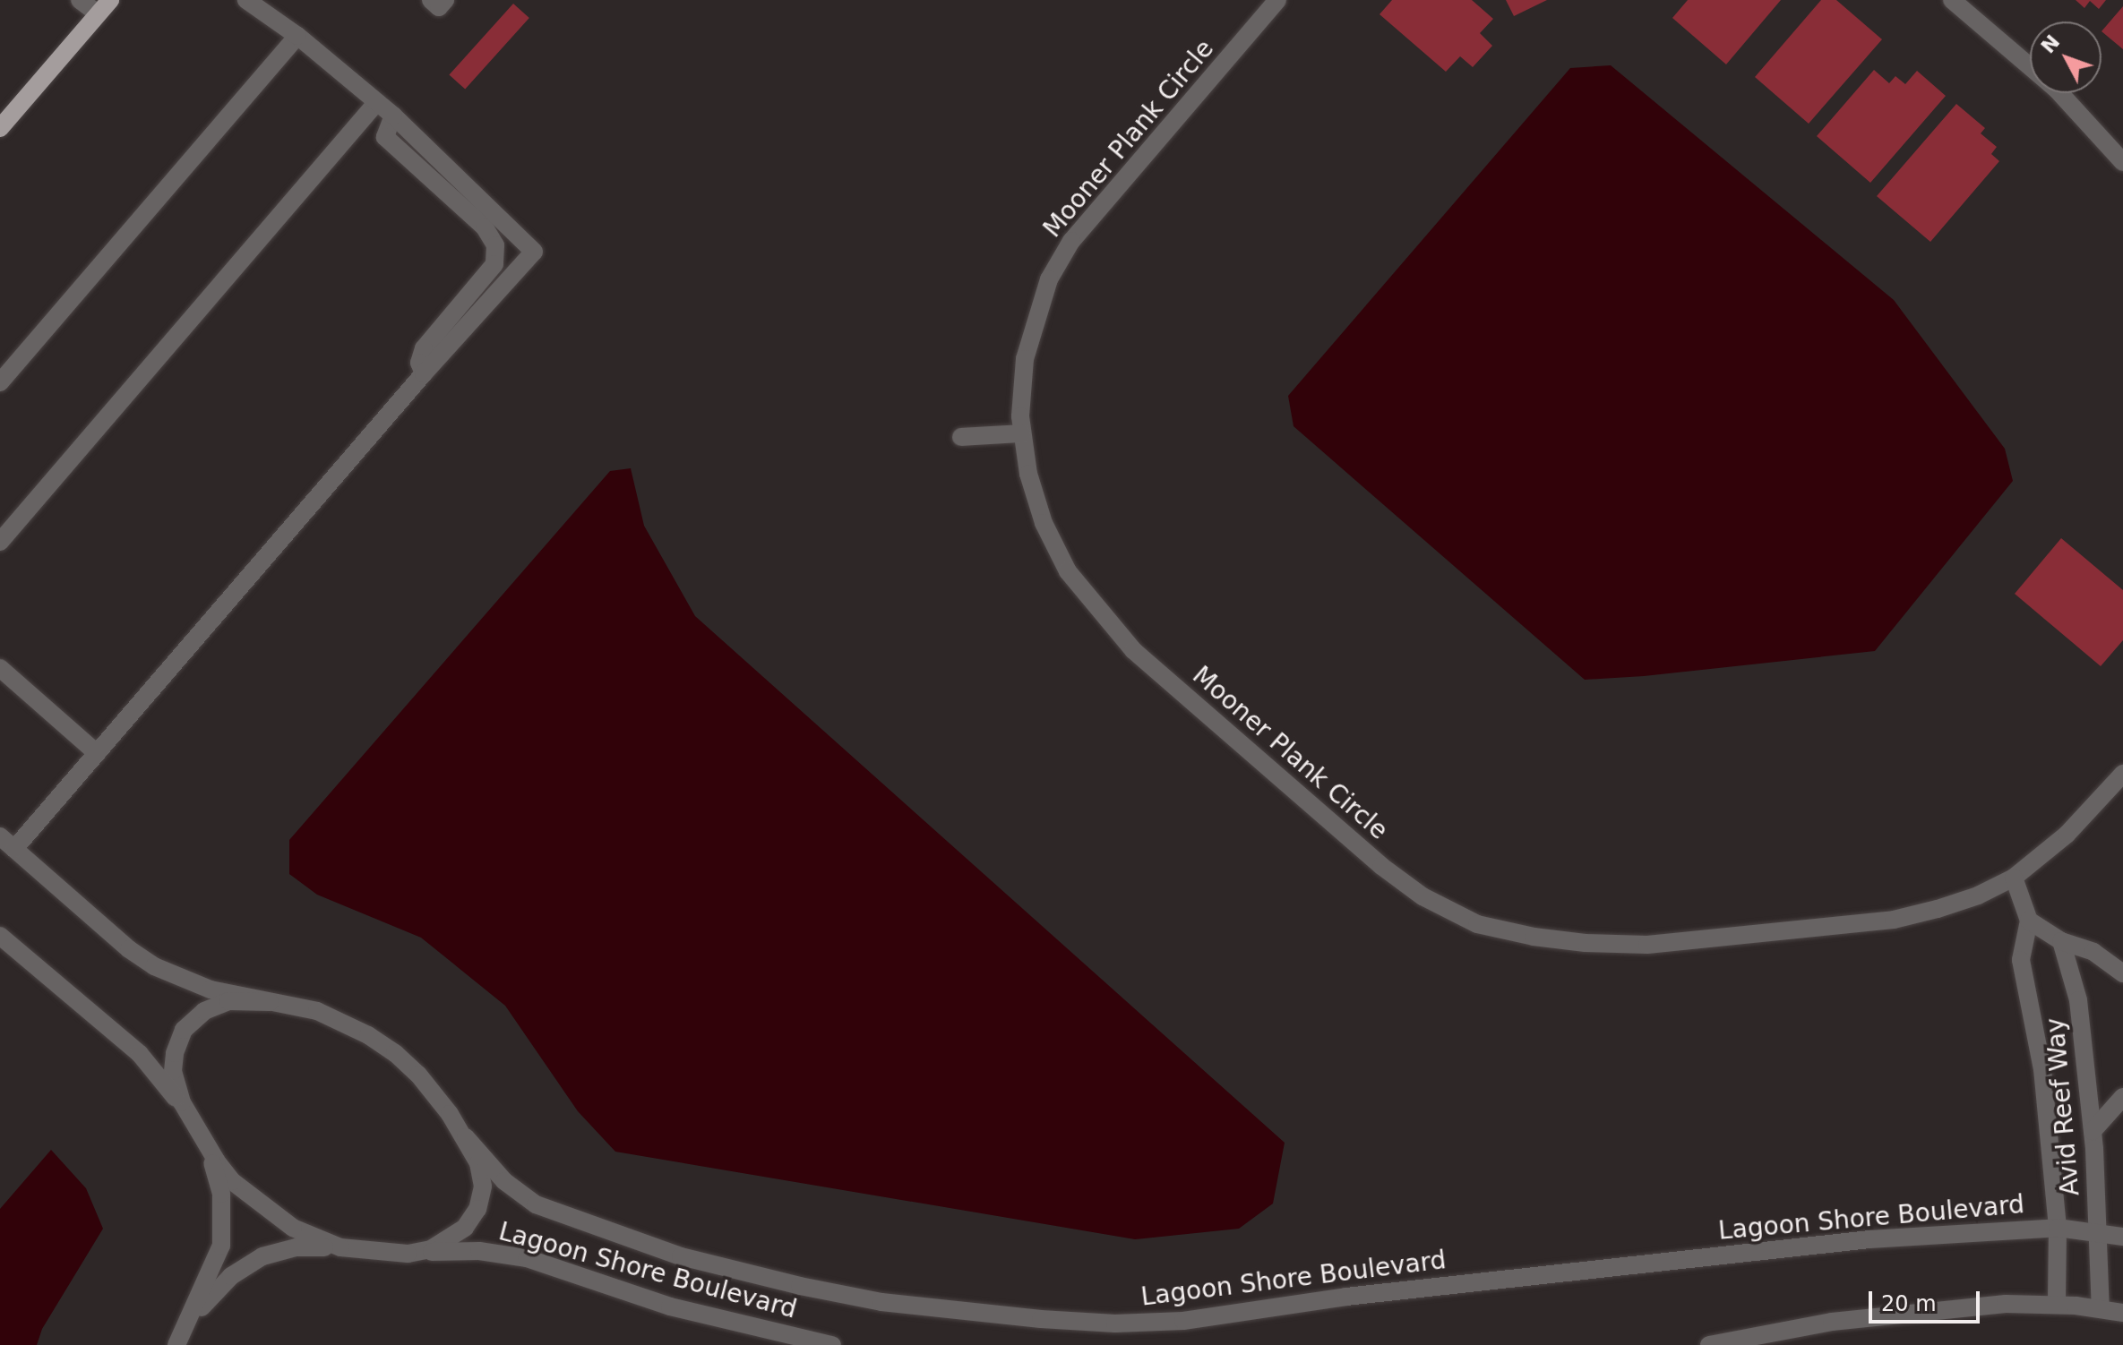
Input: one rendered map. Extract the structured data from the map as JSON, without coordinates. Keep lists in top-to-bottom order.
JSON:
{
  "streets": {
    "street": ["Mooner Plank Circle", "Avid Reef Way", "Lagoon Shore Boulevard"]
  },
  "crossings": [
    ["Avid Reef Way", "Lagoon Shore Boulevard"]
  ],
  "scale_bar": "20 m",
  "north": "top left"
}
